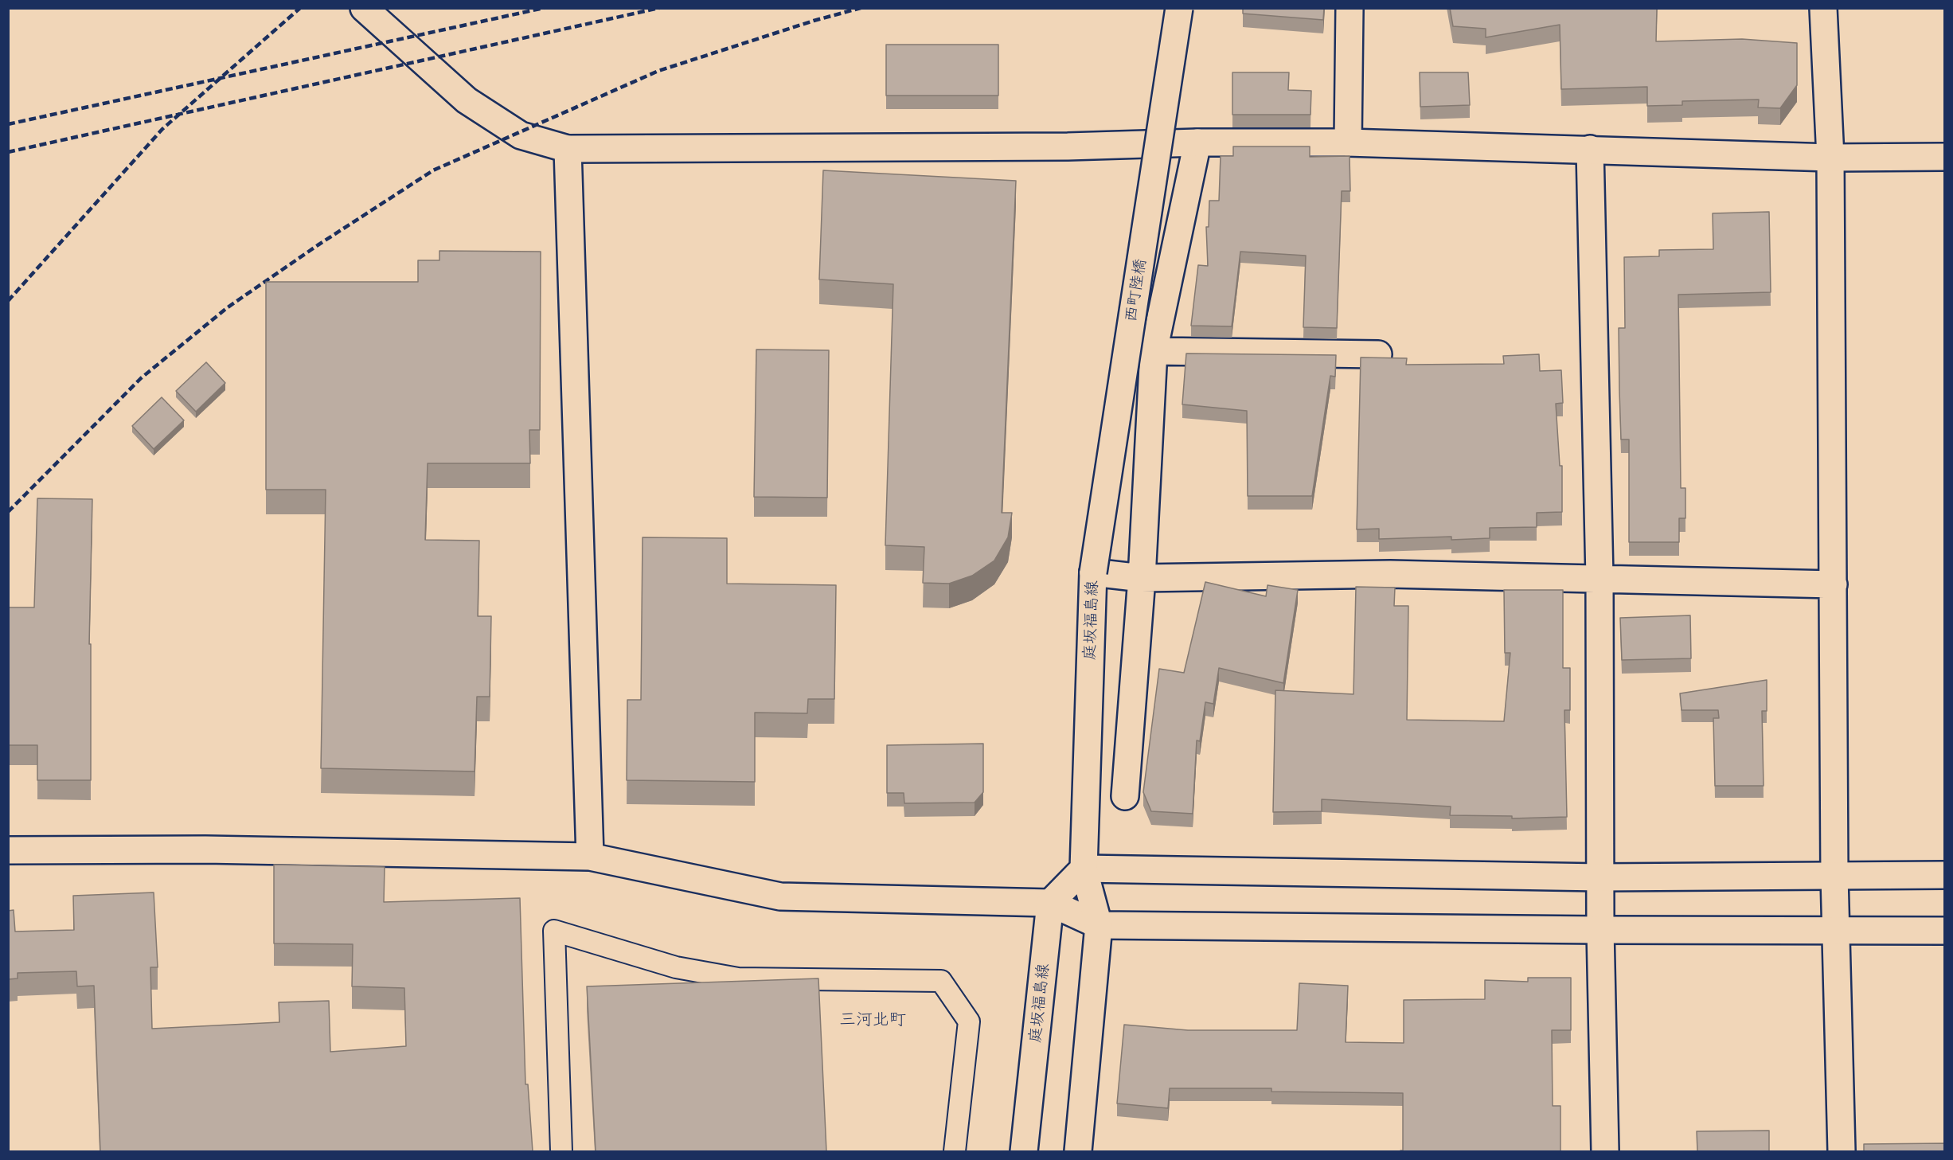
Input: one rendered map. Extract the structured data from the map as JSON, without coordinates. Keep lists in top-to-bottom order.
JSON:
{
  "streets": {
    "street": ["西町陸橋", "庭坂福島線"]
  },
  "crossings": [
    ["西町陸橋", "庭坂福島線"]
  ],
  "districts": ["三河北町"]
}
